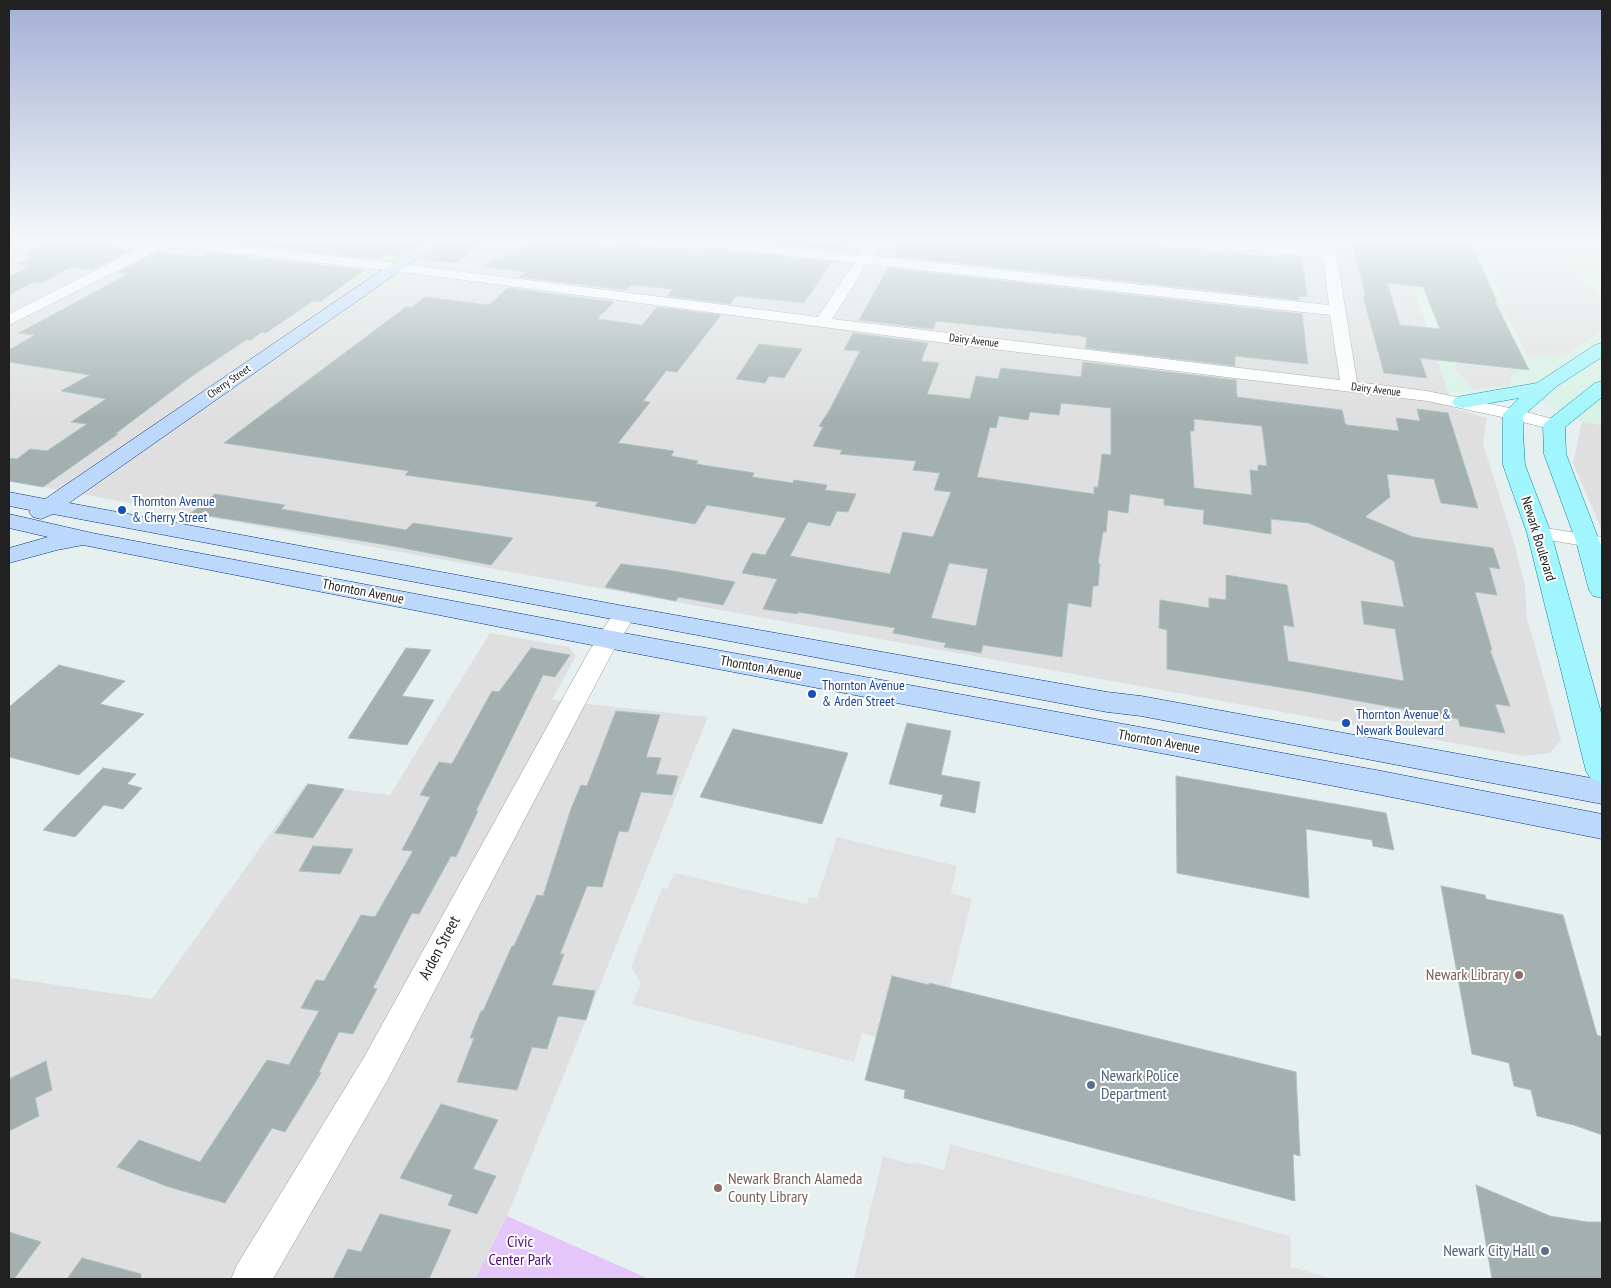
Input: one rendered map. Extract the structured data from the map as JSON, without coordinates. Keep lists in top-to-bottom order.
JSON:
{
  "streets": {
    "main road": ["Cherry Street", "Newark Boulevard", "Thornton Avenue"],
    "street": ["Dairy Avenue", "Arden Street"]
  },
  "crossings": [
    ["Dairy Avenue", "Newark Boulevard"],
    ["Cherry Street", "Thornton Avenue"],
    ["Thornton Avenue", "Arden Street"]
  ],
  "parks": ["Civic Center Park"],
  "places": [
    "Thornton Avenue & Cherry Street",
    "Thornton Avenue & Arden Street",
    "Thornton Avenue & Newark Boulevard",
    "Newark Library",
    "Newark Police Department",
    "Newark Branch Alameda County Library",
    "Newark City Hall"
  ]
}
